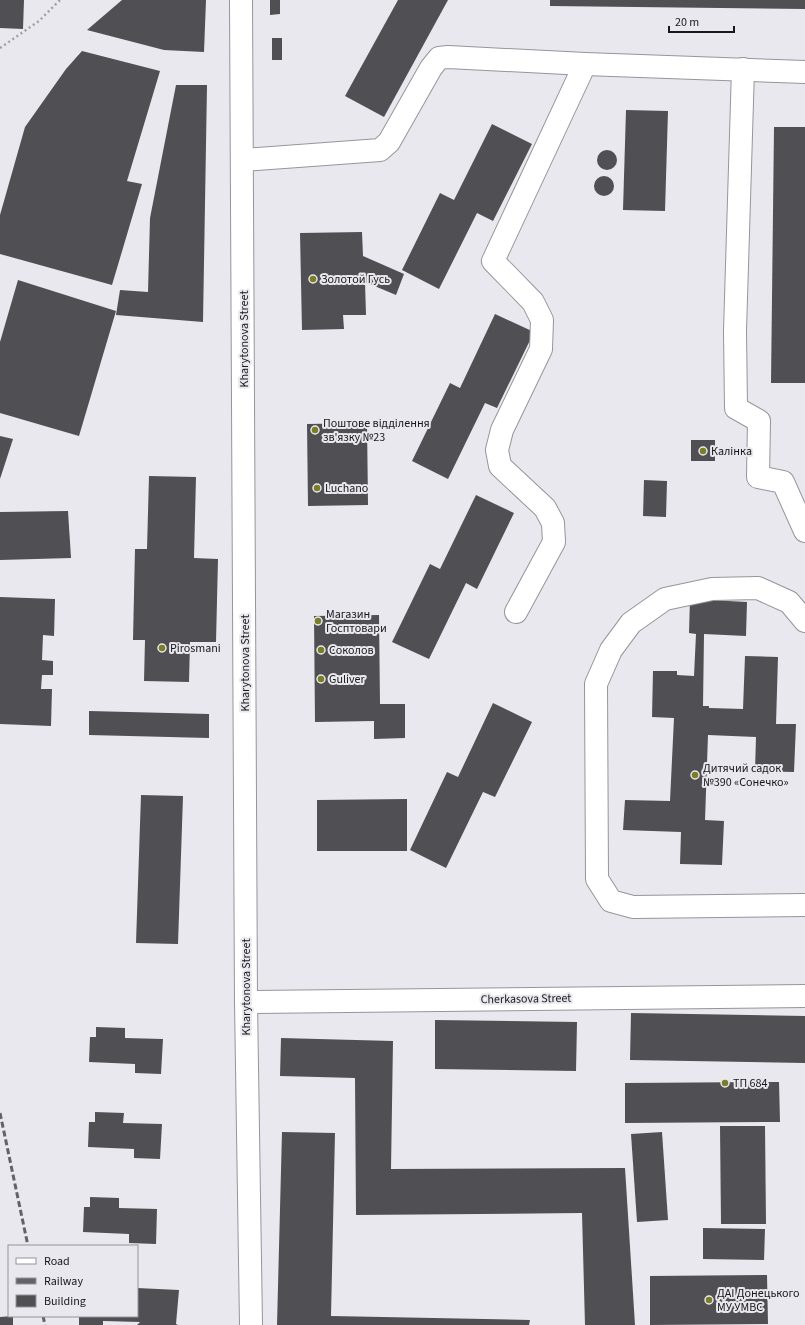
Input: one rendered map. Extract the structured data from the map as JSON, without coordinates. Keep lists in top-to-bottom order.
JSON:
{
  "streets": {
    "street": ["Kharytonova Street", "Cherkasova Street"]
  },
  "crossings": [
    ["Kharytonova Street", "Cherkasova Street"]
  ],
  "places": [
    "Золотой Гусь",
    "Поштове відділення зв'язку №23",
    "Калінка",
    "Luchano",
    "Магазин Госптовари",
    "Pirosmani",
    "Соколов",
    "Guliver",
    "Дитячий садок №390 «Сонечко»",
    "ТП 684",
    "ДАІ Донецького МУ УМВС"
  ],
  "legend": ["Road", "Railway", "Building"],
  "scale_bar": "20 m"
}
